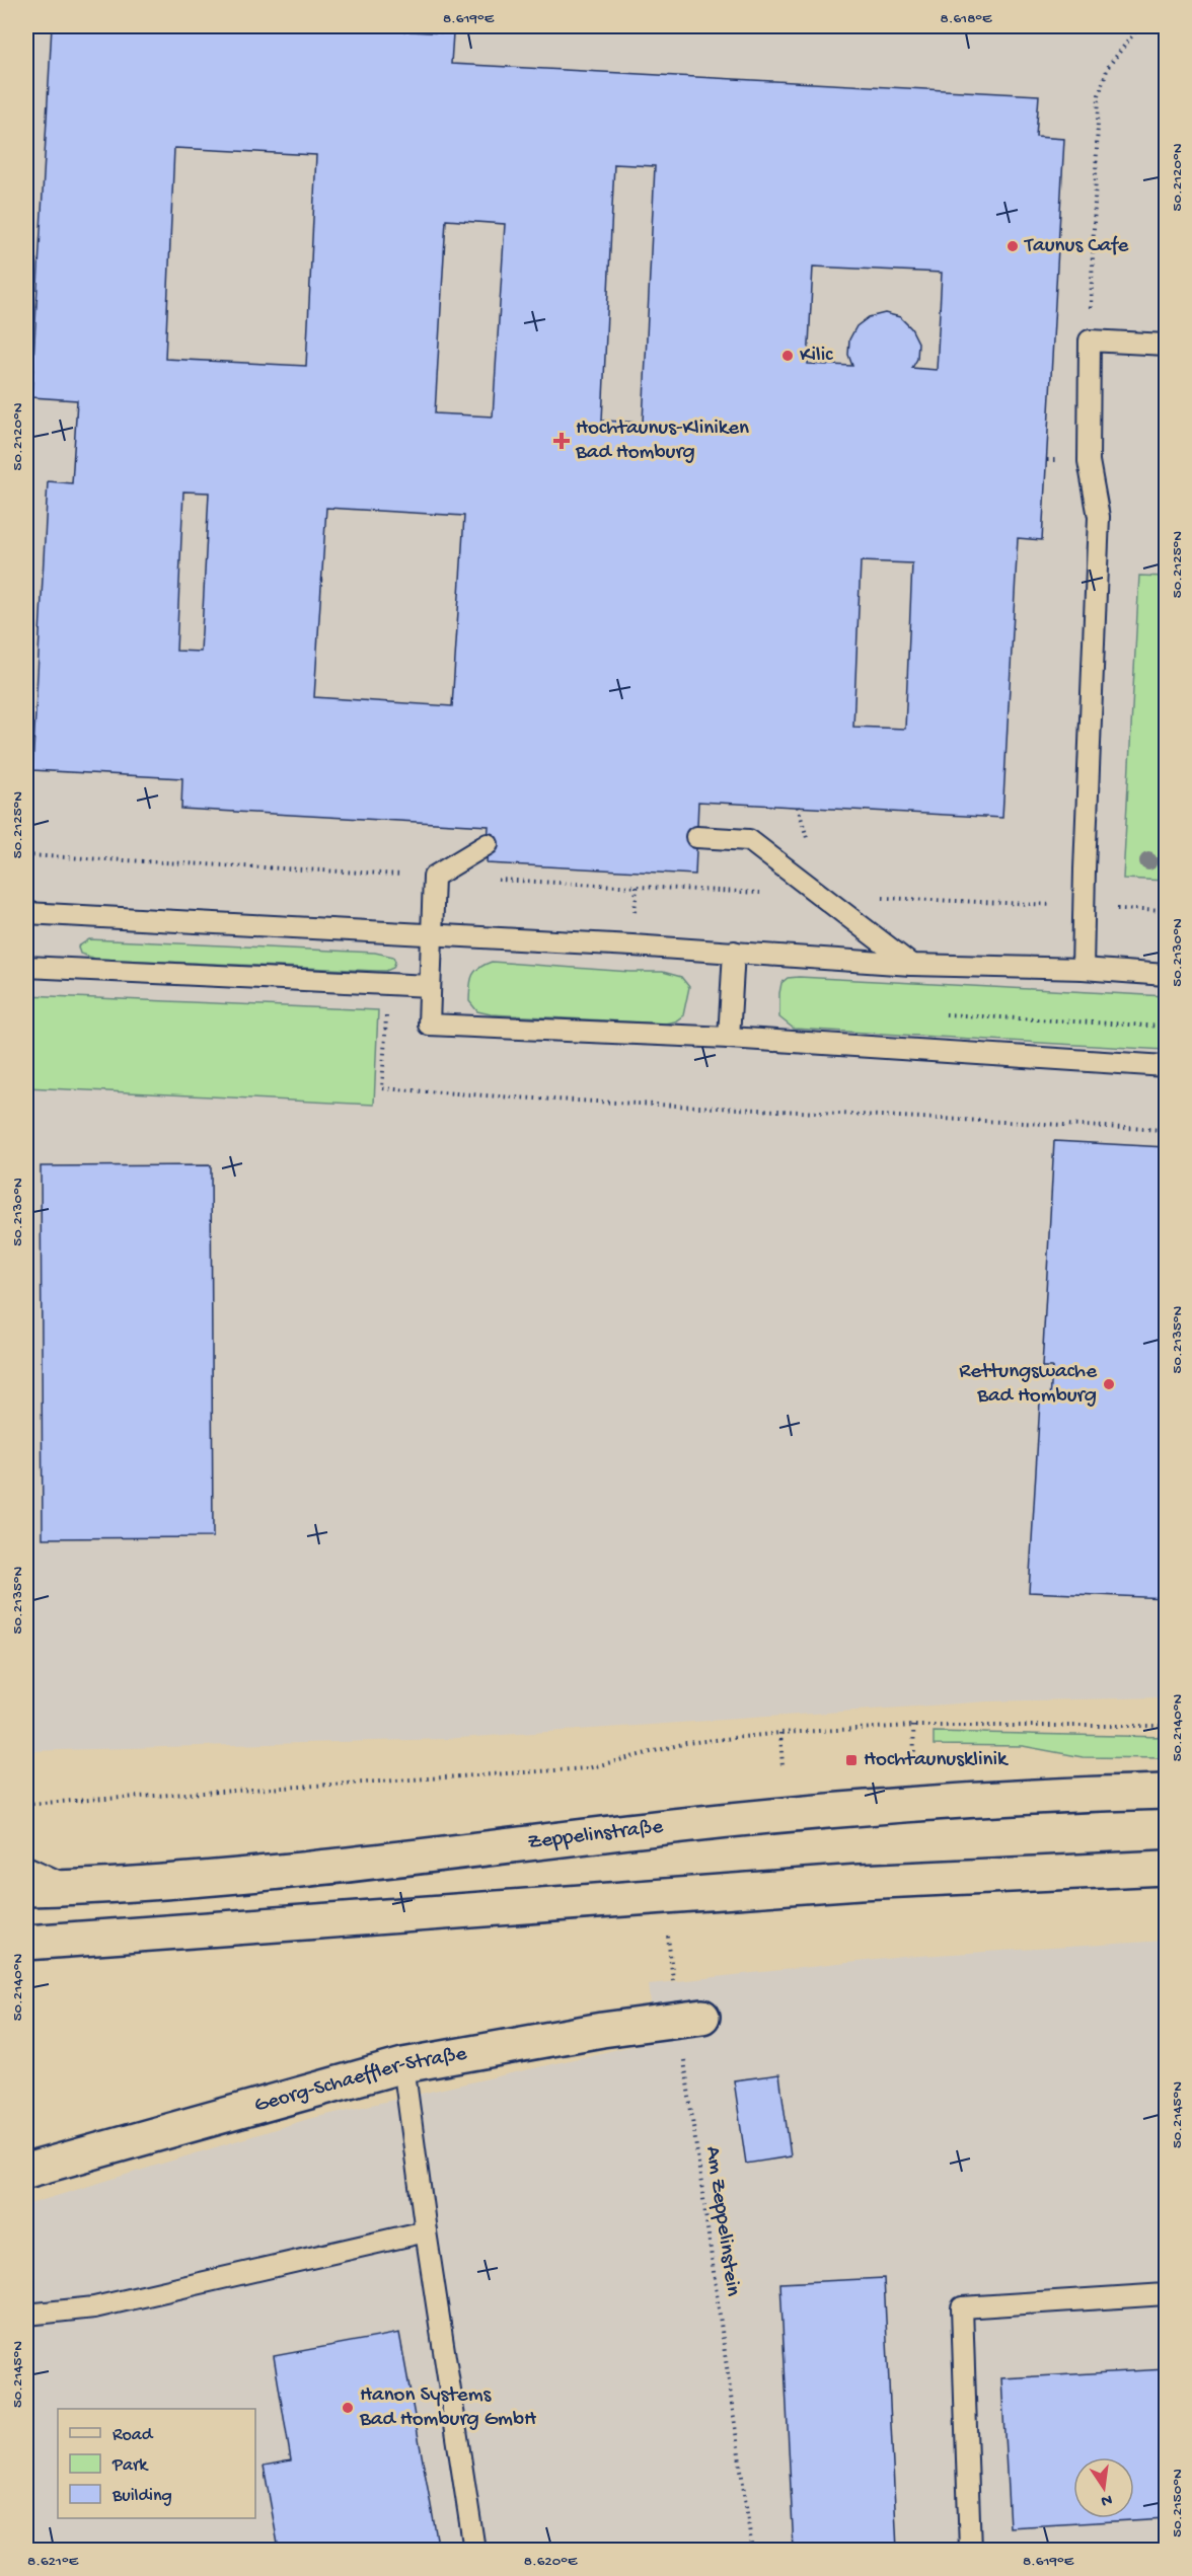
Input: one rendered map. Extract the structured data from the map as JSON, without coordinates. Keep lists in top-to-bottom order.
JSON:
{
  "streets": {
    "main road": ["Zeppelinstraße", "Georg-Schaeffler-Straße"],
    "path": ["Am Zeppelinstein"]
  },
  "crossings": [
    ["Georg-Schaeffler-Straße", "Am Zeppelinstein"]
  ],
  "places": {
    "other": [
      "Taunus Cafe",
      "Kilic",
      "Rettungswache Bad Homburg",
      "Hanon Systems Bad Homburg GmbH"
    ],
    "health": ["Hochtaunus-Kliniken Bad Homburg"],
    "transit": ["Hochtaunusklinik"]
  },
  "legend": ["Road", "Park", "Building"],
  "north": "bottom",
  "coordinates": [
    "8.619°E",
    "8.618°E",
    "50.2120°N",
    "50.2125°N",
    "50.2130°N",
    "50.2135°N",
    "50.2140°N",
    "50.2145°N",
    "50.2150°N",
    "8.621°E",
    "8.620°E"
  ]
}
